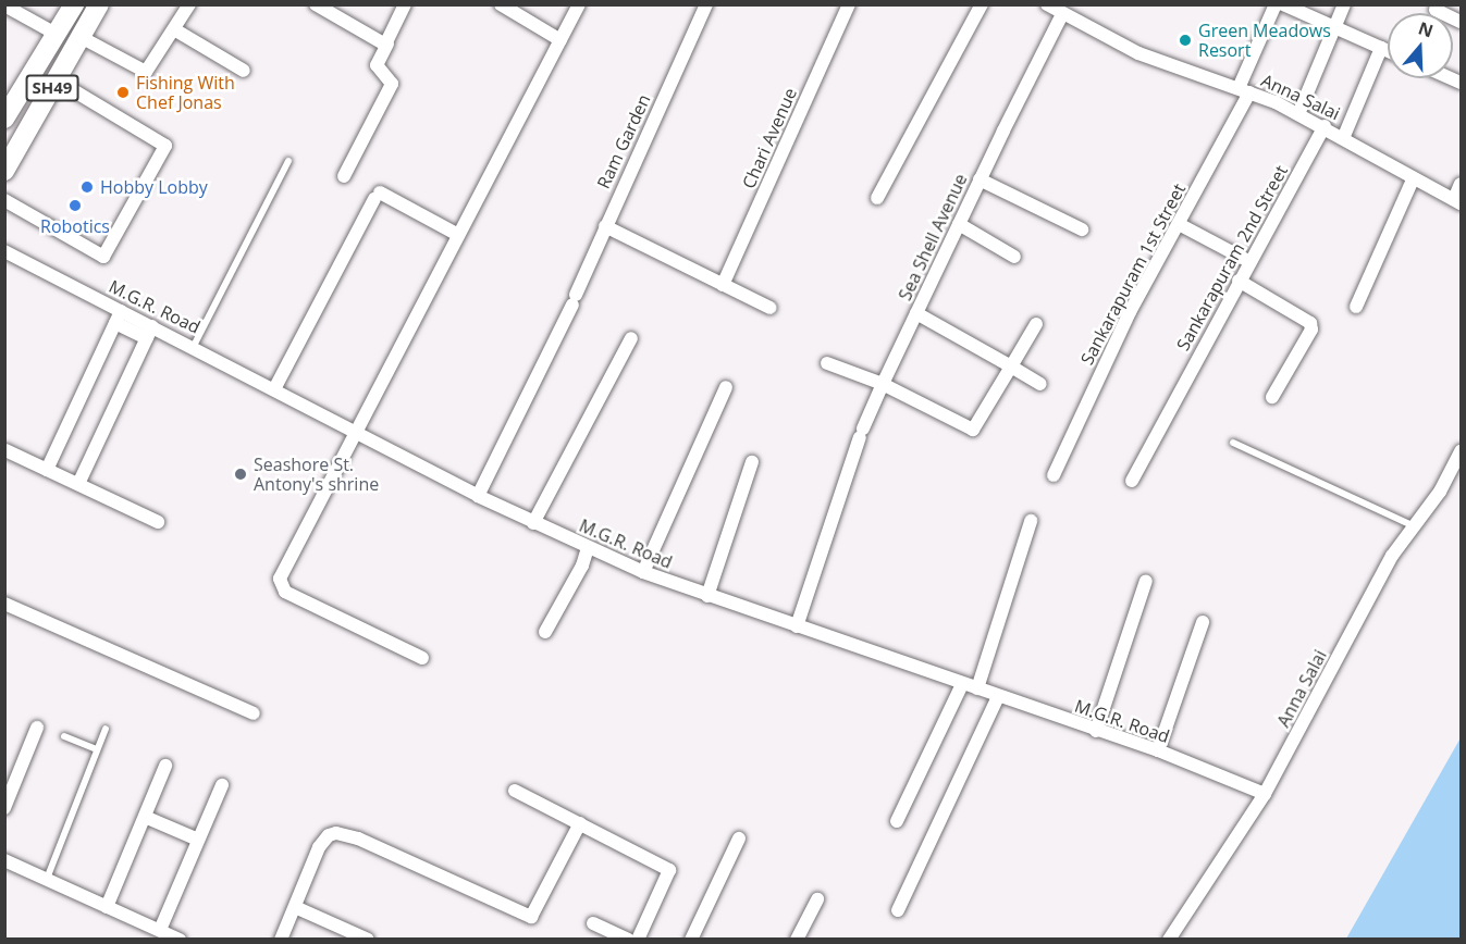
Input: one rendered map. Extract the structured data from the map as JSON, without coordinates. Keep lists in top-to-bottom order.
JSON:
{
  "streets": {
    "main road": ["SH49"],
    "street": [
      "Anna Salai",
      "Chari Avenue",
      "Ram Garden",
      "Sea Shell Avenue",
      "Sankarapuram 2nd Street",
      "Sankarapuram 1st Street",
      "M.G.R. Road"
    ]
  },
  "crossings": [
    ["Anna Salai", "Sea Shell Avenue"],
    ["Anna Salai", "Sankarapuram 2nd Street"],
    ["Anna Salai", "Sankarapuram 1st Street"],
    ["Anna Salai", "M.G.R. Road"],
    ["Ram Garden", "M.G.R. Road"],
    ["Sea Shell Avenue", "M.G.R. Road"]
  ],
  "places": [
    "Green Meadows Resort",
    "Fishing With Chef Jonas",
    "Hobby Lobby",
    "Robotics",
    "Seashore St. Antony's shrine"
  ],
  "north": "top"
}
